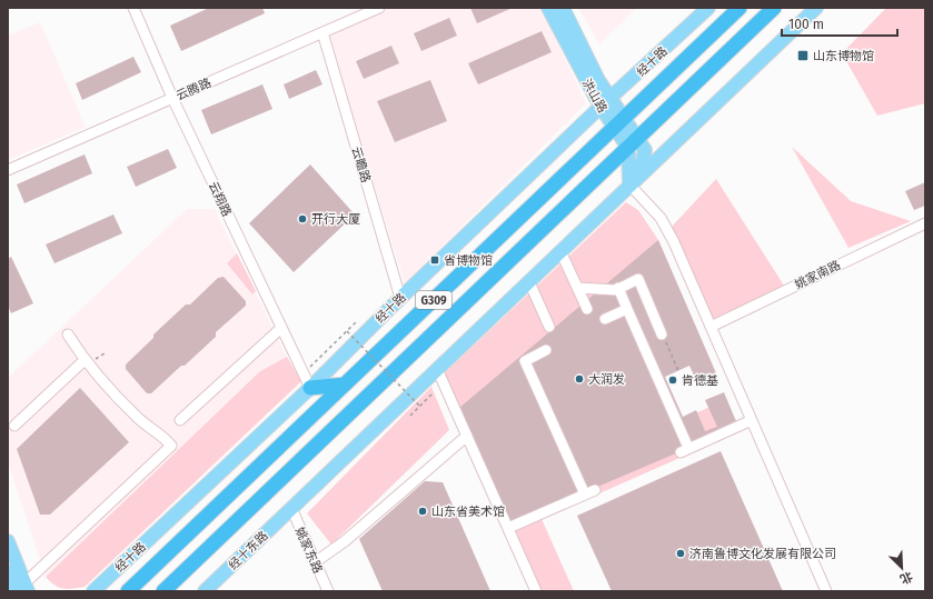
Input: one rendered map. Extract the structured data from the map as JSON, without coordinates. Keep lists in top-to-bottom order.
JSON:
{
  "streets": {
    "highway": ["经十路", "G309"],
    "main road": ["洪山路", "经十东路"],
    "street": [
      "云腾路",
      "云瞻路",
      "云翔路",
      "姚家南路",
      "姚家东路"
    ]
  },
  "crossings": [
    ["经十路", "洪山路"],
    ["经十路", "云瞻路"],
    ["经十路", "云翔路"],
    ["云腾路", "云瞻路"],
    ["云腾路", "云翔路"],
    ["洪山路", "G309"],
    ["经十东路", "姚家东路"]
  ],
  "places": {
    "transit": ["山东博物馆", "省博物馆"],
    "other": [
      "开行大厦",
      "大润发",
      "肯德基",
      "山东省美术馆",
      "济南鲁博文化发展有限公司"
    ]
  },
  "scale_bar": "100 m",
  "north": "bottom right"
}
